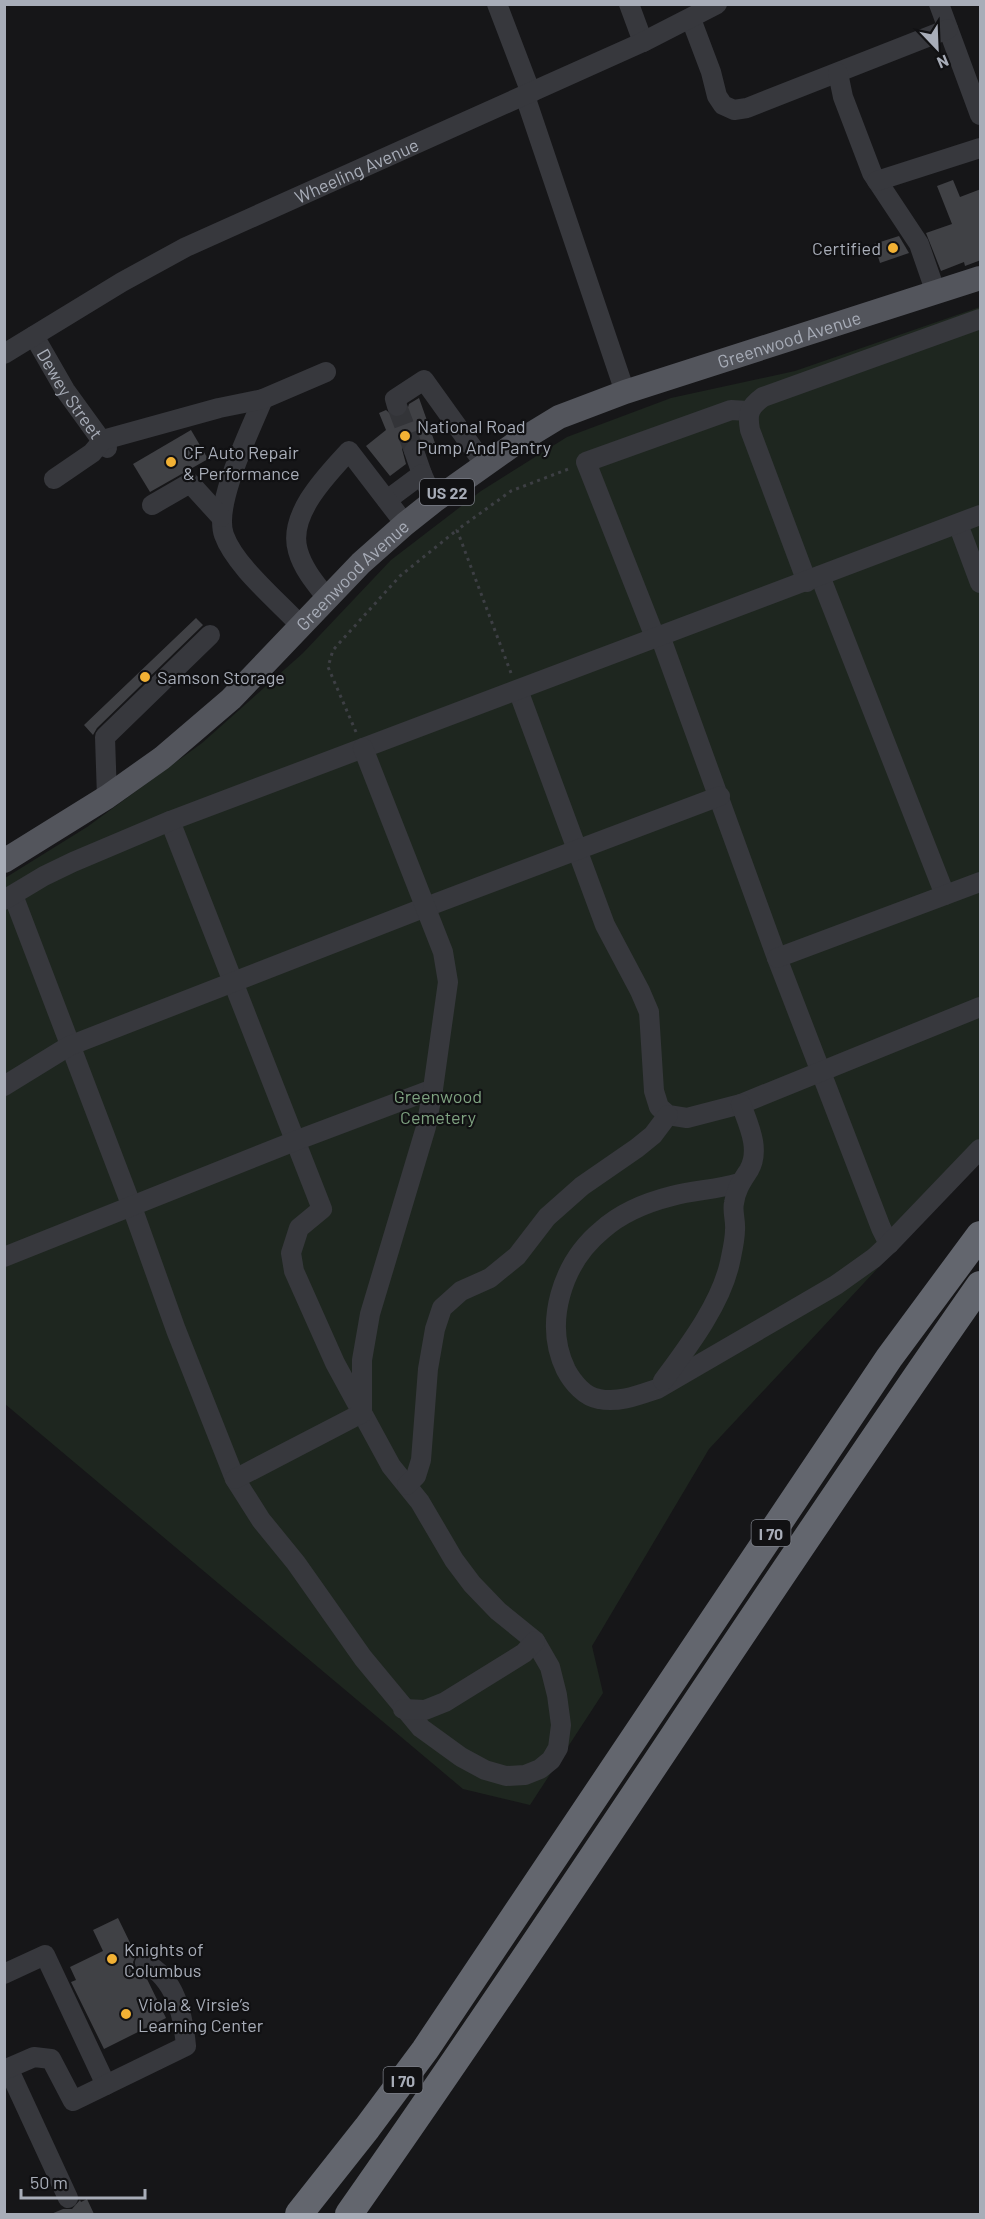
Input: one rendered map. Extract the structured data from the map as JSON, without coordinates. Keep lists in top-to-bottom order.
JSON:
{
  "streets": {
    "highway": ["I 70"],
    "main road": ["Greenwood Avenue", "US 22"],
    "street": ["Wheeling Avenue", "Dewey Street"]
  },
  "crossings": [
    ["Wheeling Avenue", "Dewey Street"]
  ],
  "parks": ["Greenwood Cemetery"],
  "places": [
    "Certified",
    "National Road Pump And Pantry",
    "CF Auto Repair & Performance",
    "Samson Storage",
    "Knights of Columbus",
    "Viola & Virsie’s Learning Center"
  ],
  "scale_bar": "50 m",
  "north": "bottom right"
}
